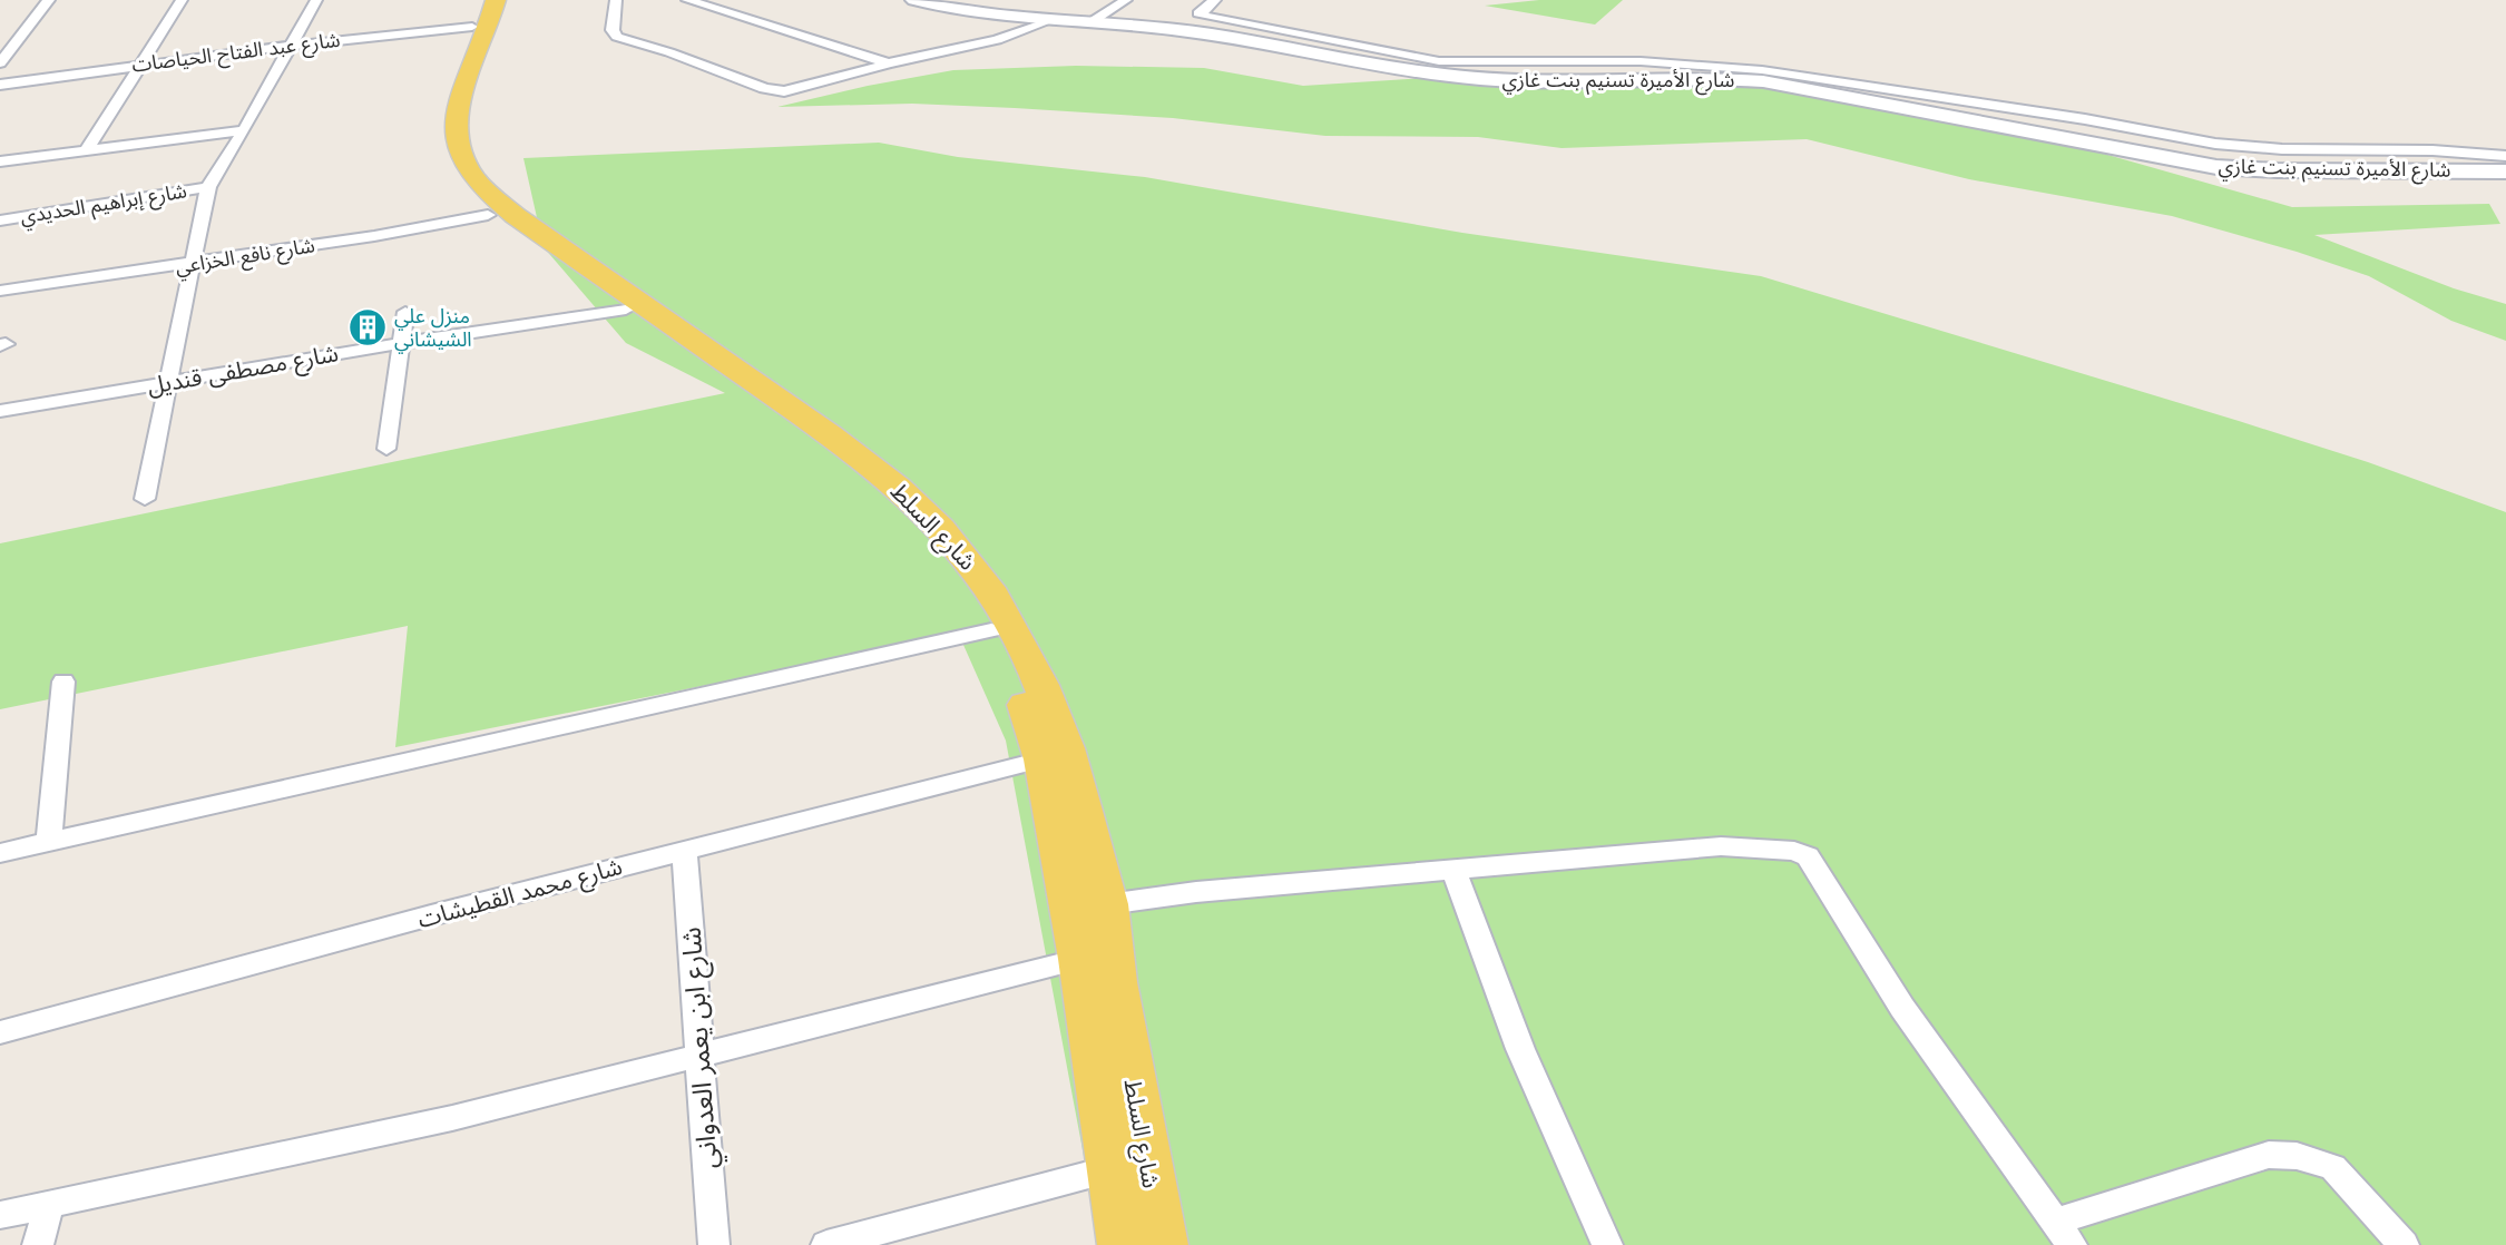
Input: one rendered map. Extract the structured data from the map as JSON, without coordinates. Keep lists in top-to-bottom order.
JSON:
{
  "streets": {
    "main road": ["شارع الأميرة تسنيم بنت غازي", "شارع السلط"],
    "street": [
      "شارع عبد الفتاح الحياصات",
      "شارع إبراهيم الحديدي",
      "شارع نافع الخزاعي",
      "شارع مصطفى قنديل",
      "شارع محمد القطيشات",
      "شارع ابن يعمر العدواني"
    ]
  },
  "crossings": [
    ["شارع عبد الفتاح الحياصات", "شارع السلط"],
    ["شارع نافع الخزاعي", "شارع السلط"],
    ["شارع مصطفى قنديل", "شارع السلط"],
    ["شارع السلط", "شارع محمد القطيشات"],
    ["شارع محمد القطيشات", "شارع ابن يعمر العدواني"]
  ],
  "places": {
    "building": ["منزل علي الشيشاني"]
  }
}
